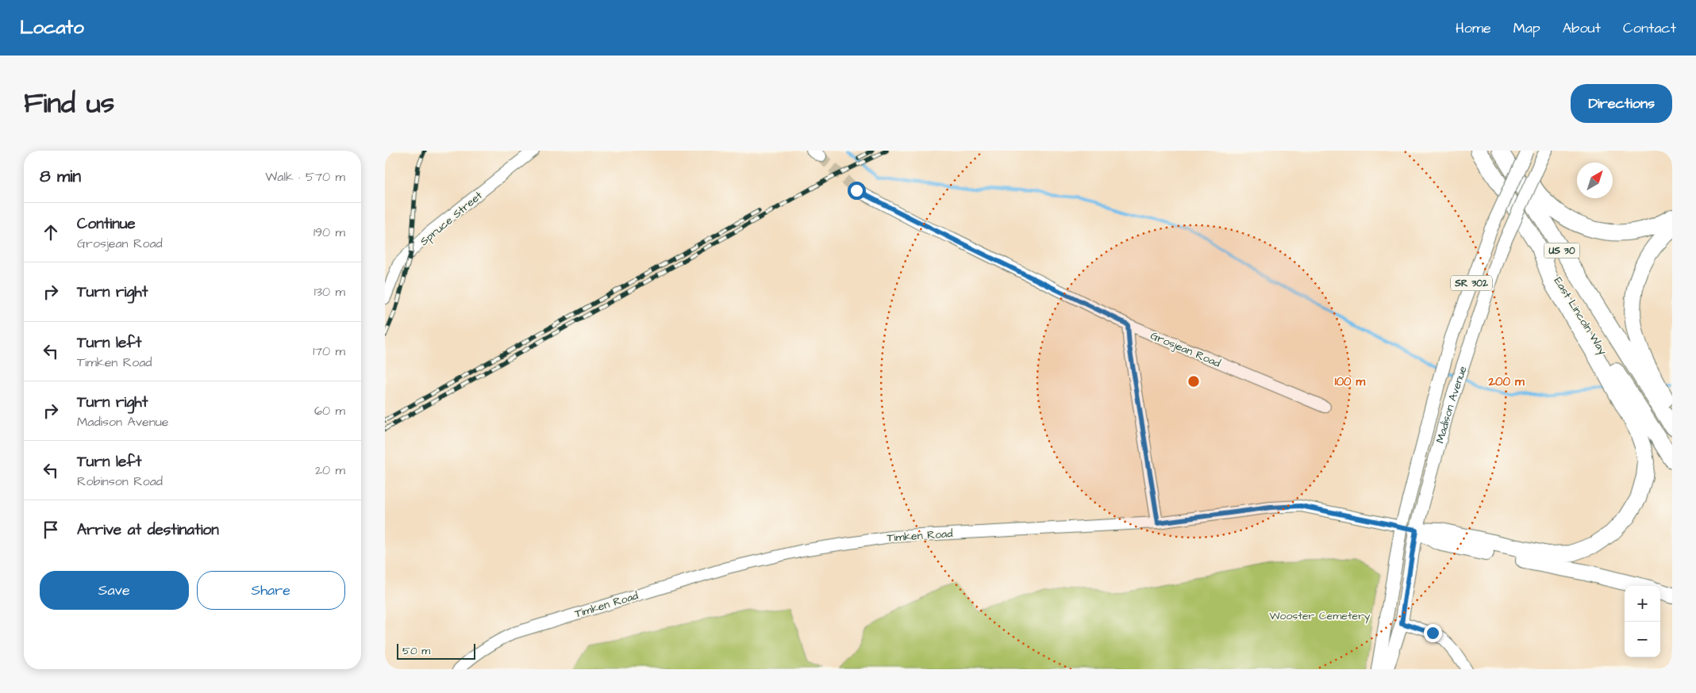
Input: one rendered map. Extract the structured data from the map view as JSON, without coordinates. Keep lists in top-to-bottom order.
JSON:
{
  "streets": {
    "highway": ["US 30", "East Lincoln Way"],
    "main road": ["SR 302", "Madison Avenue"],
    "street": ["Spruce Street", "Grosjean Road", "Timken Road"]
  },
  "crossings": [
    ["Madison Avenue", "Timken Road"]
  ],
  "parks": ["Wooster Cemetery"],
  "scale_bar": "50 m",
  "north": "top right",
  "page": {
    "header": "Locato",
    "nav": [
      "Home",
      "Map",
      "About",
      "Contact"
    ],
    "title": "Find us",
    "buttons": [
      "Directions",
      ["Save", "Share"]
    ],
    "heading": ["8 min", "Walk · 570 m"],
    "list": [
      ["Continue", "Grosjean Road", "190 m"],
      ["Turn right", "130 m"],
      ["Turn left", "Timken Road", "170 m"],
      ["Turn right", "Madison Avenue", "60 m"],
      ["Turn left", "Robinson Road", "20 m"],
      "Arrive at destination"
    ],
    "map_buttons": ["+", "−"],
    "scale": "50 m"
  },
  "rings": ["100 m", "200 m"]
}
